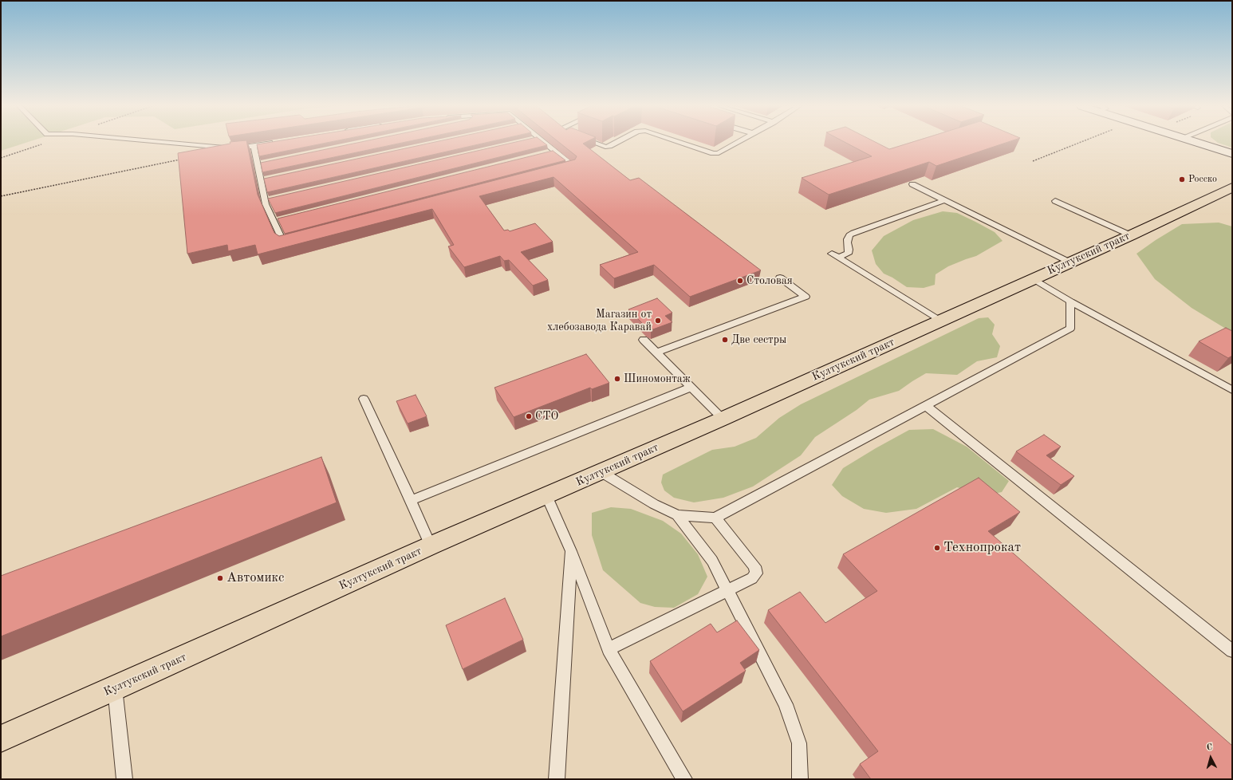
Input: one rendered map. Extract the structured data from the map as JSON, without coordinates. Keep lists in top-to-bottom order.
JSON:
{
  "streets": {
    "main road": ["Култукский тракт"]
  },
  "places": [
    "Росско",
    "Столовая",
    "Магазин от хлебозавода Каравай",
    "Две сестры",
    "Шиномонтаж",
    "СТО",
    "Технопрокат",
    "Автомикс"
  ],
  "north": "top"
}
